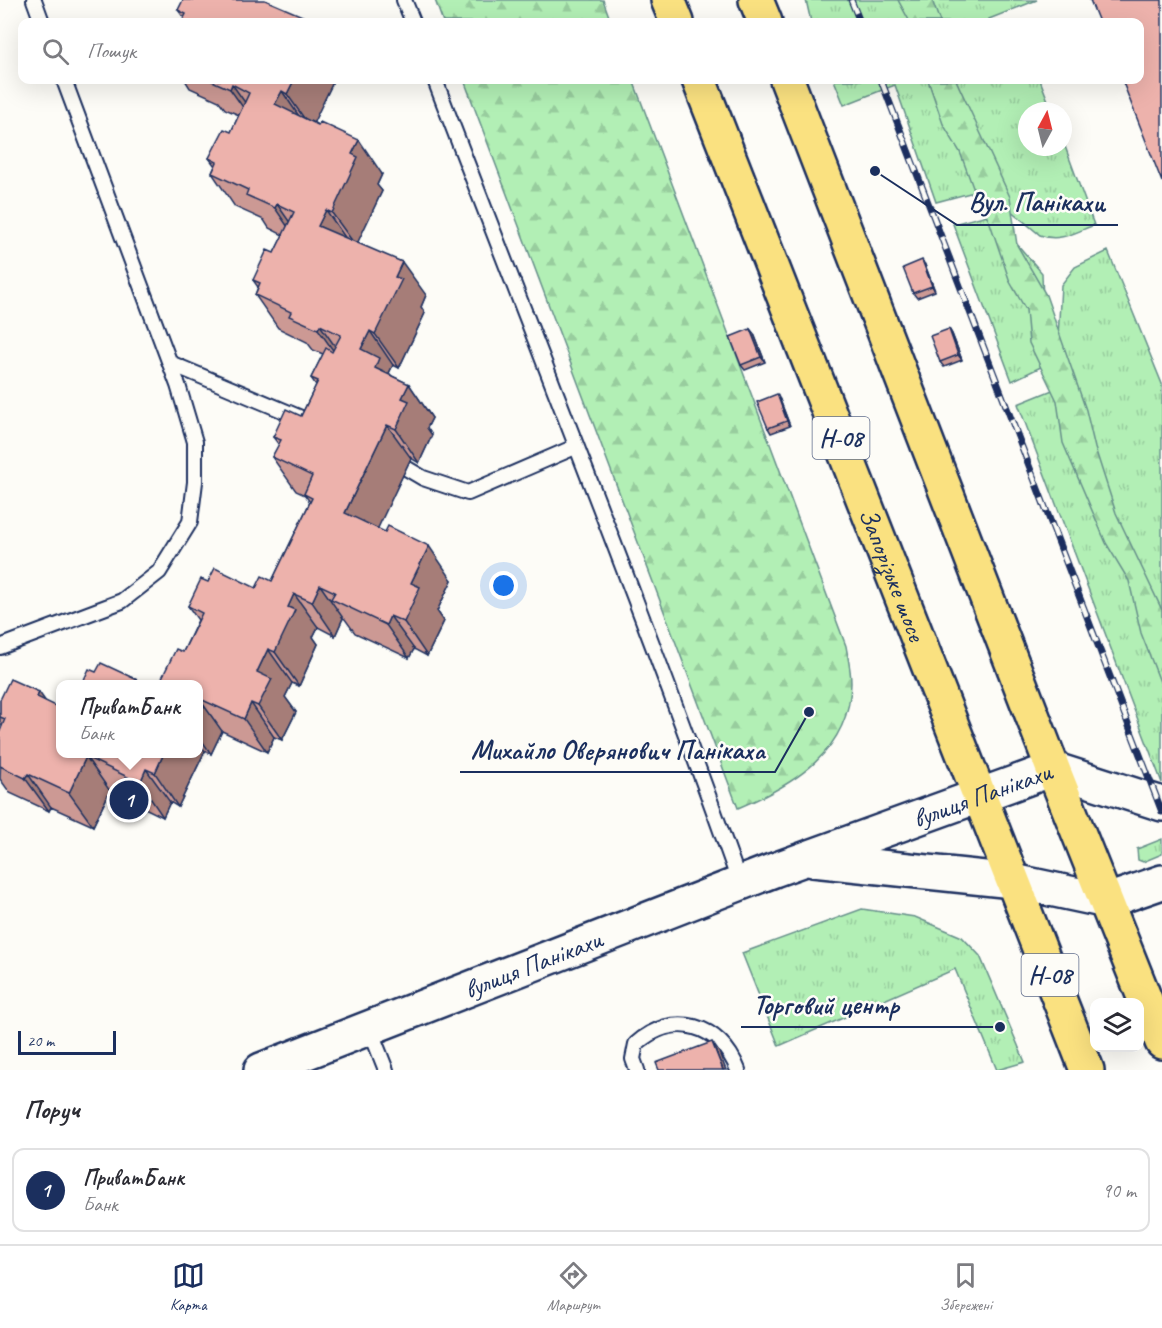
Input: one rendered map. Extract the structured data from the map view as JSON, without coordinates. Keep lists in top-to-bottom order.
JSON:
{
  "streets": {
    "main road": ["Н-08", "Запорізьке шосе", "вулиця Панікахи"]
  },
  "crossings": [
    ["Запорізьке шосе", "вулиця Панікахи"]
  ],
  "places": ["Вул. Панікахи", "Михайло Оверянович Панікаха", "Торговий центр"],
  "scale_bar": "20 m",
  "north": "top",
  "page": {
    "search": "Пошук",
    "popup": ["ПриватБанк", "Банк"],
    "pins": "1",
    "scale": "20 m",
    "heading": "Поруч",
    "list": [
      {
        "mark": "1",
        "name": "ПриватБанк",
        "note": "Банк",
        "value": "90 m"
      }
    ],
    "nav": ["Карта", "Маршрут", "Збережені"]
  }
}
